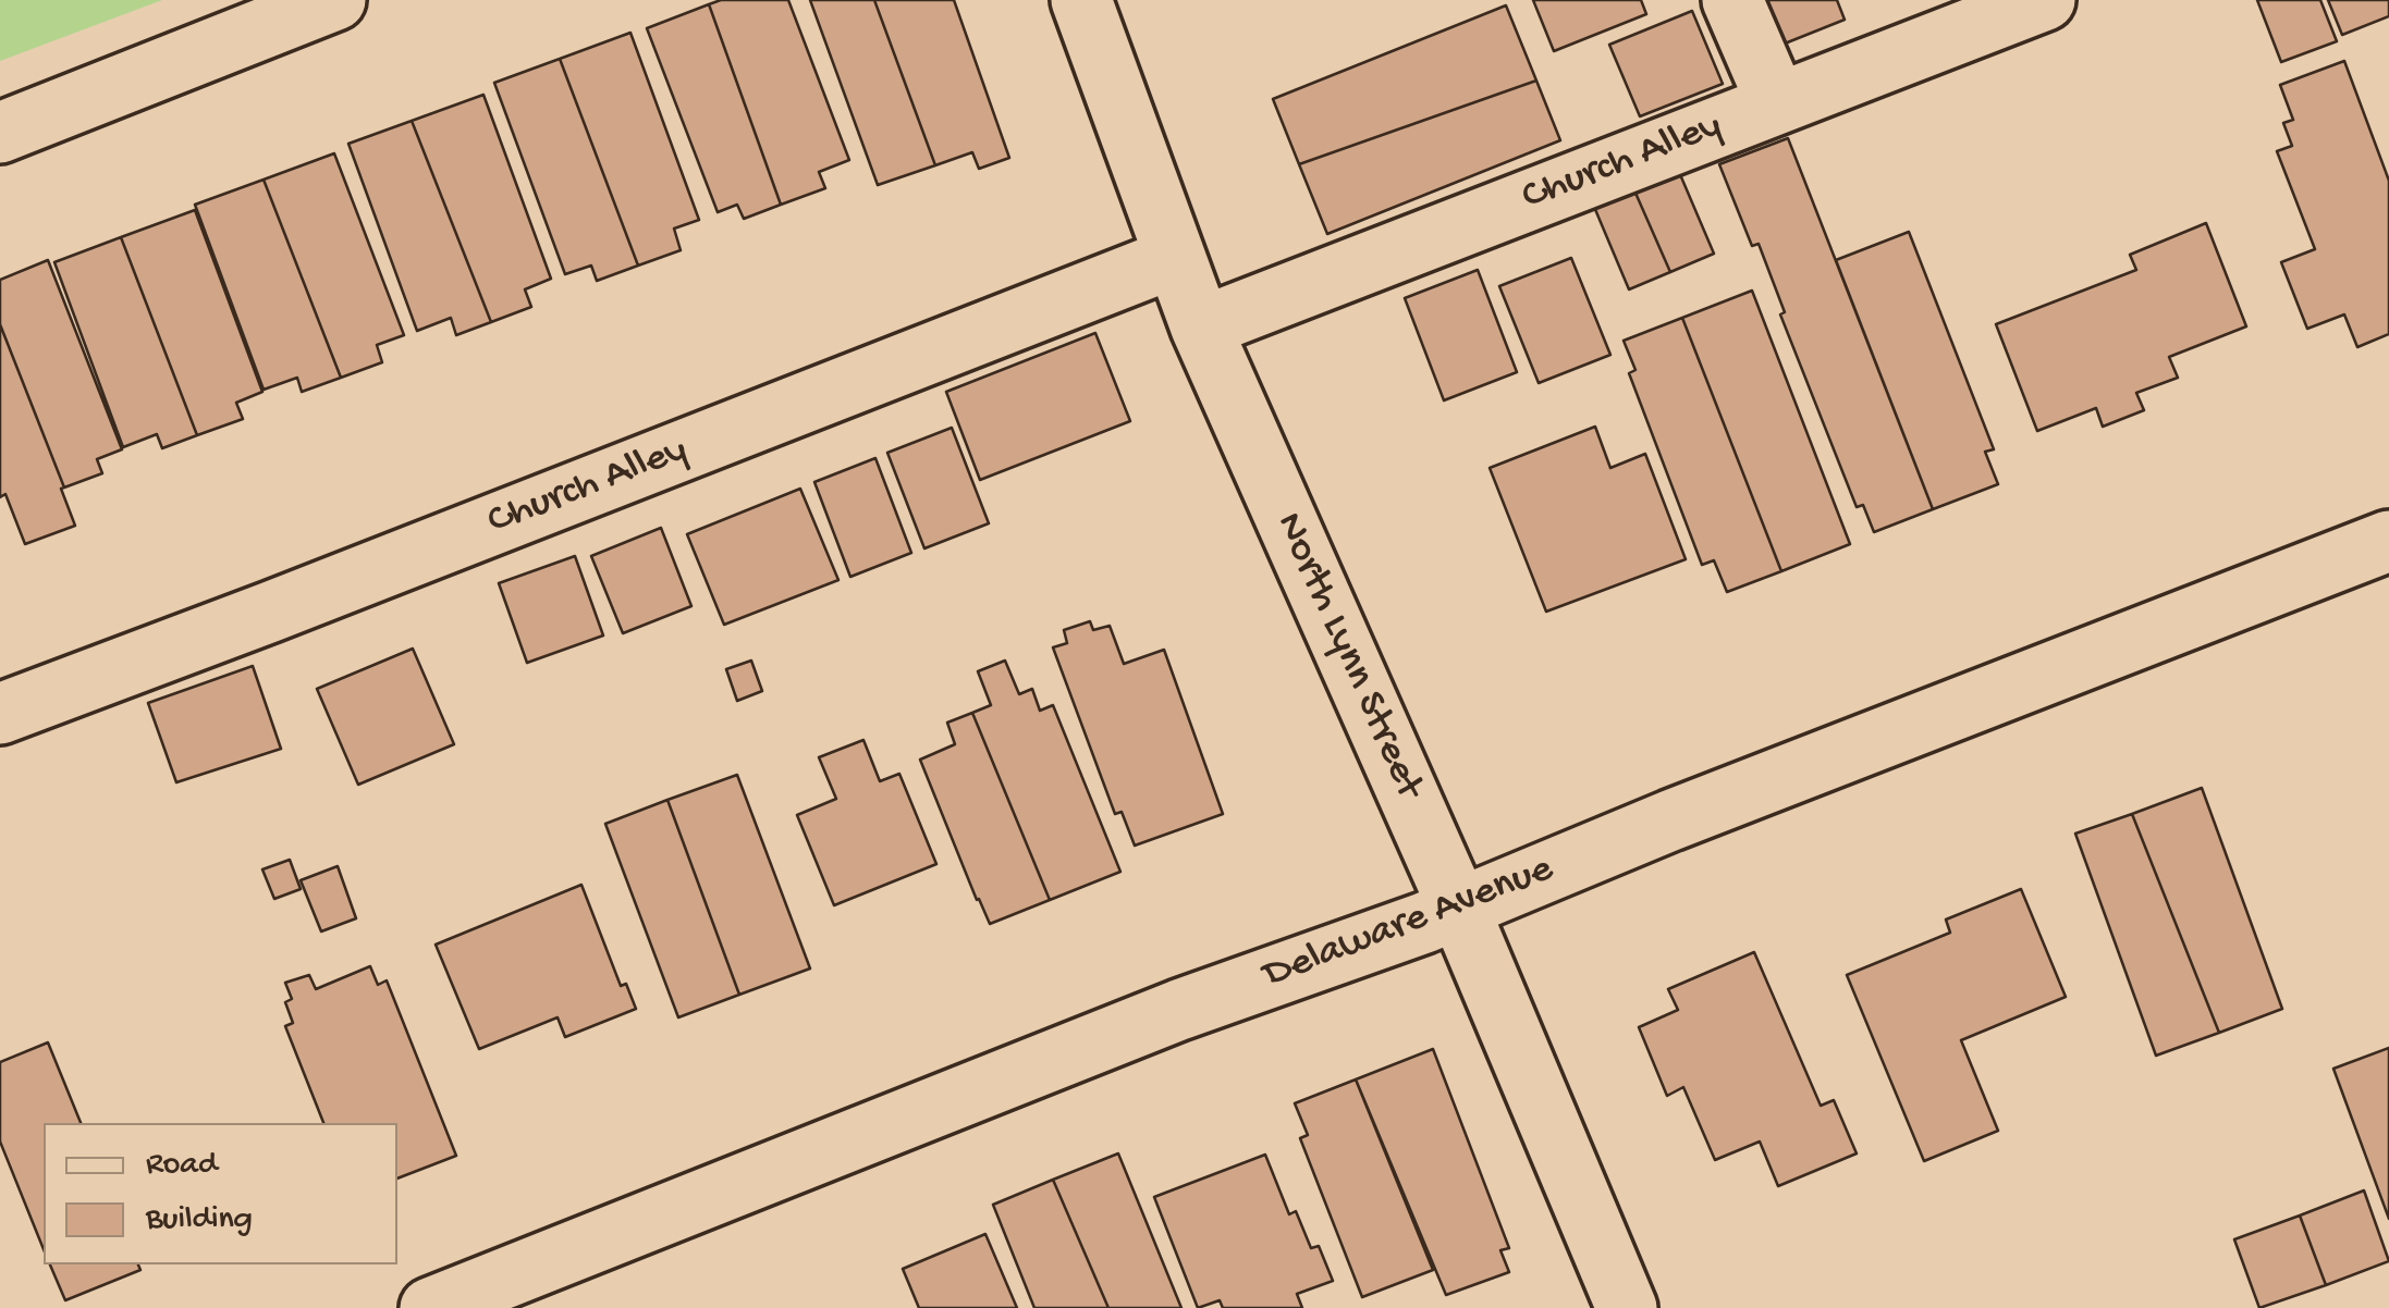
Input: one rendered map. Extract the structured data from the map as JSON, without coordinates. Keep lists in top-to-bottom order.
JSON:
{
  "streets": {
    "main road": ["Church Alley", "North Lynn Street", "Delaware Avenue"]
  },
  "crossings": [
    ["Church Alley", "North Lynn Street"],
    ["North Lynn Street", "Delaware Avenue"]
  ],
  "legend": ["Road", "Building"]
}
